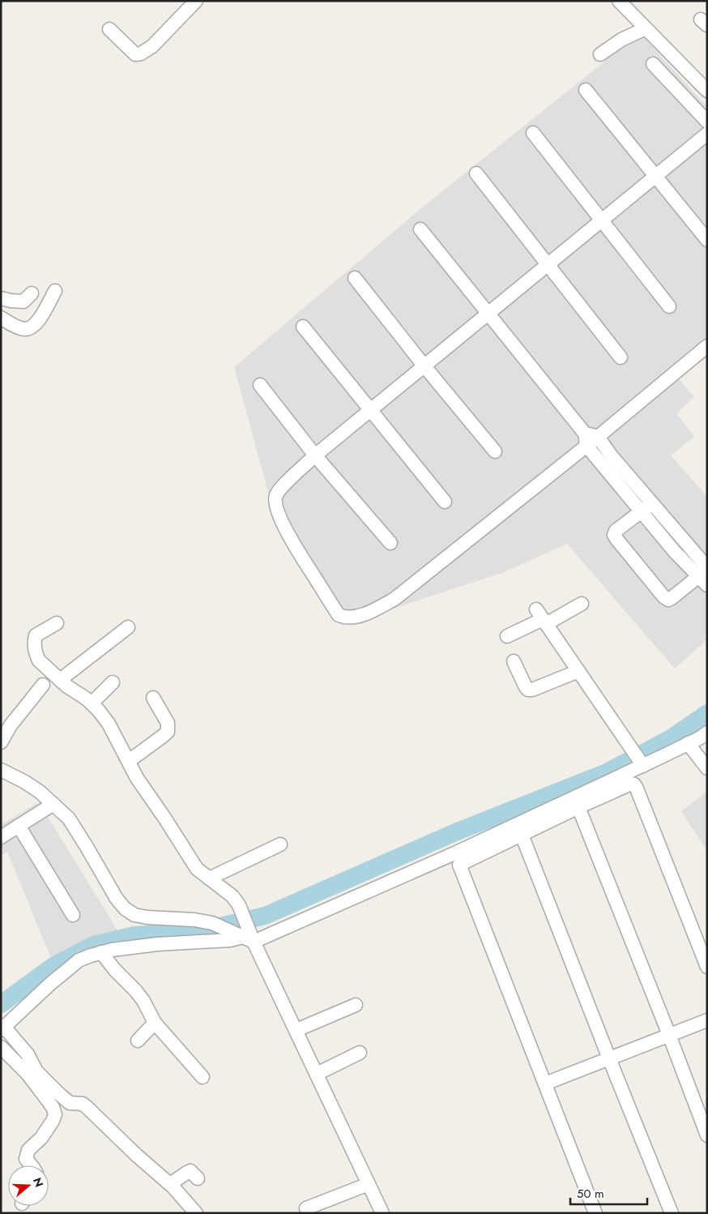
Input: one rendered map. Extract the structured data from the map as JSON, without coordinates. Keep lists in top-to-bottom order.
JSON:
{
  "scale_bar": "50 m",
  "north": "right"
}
